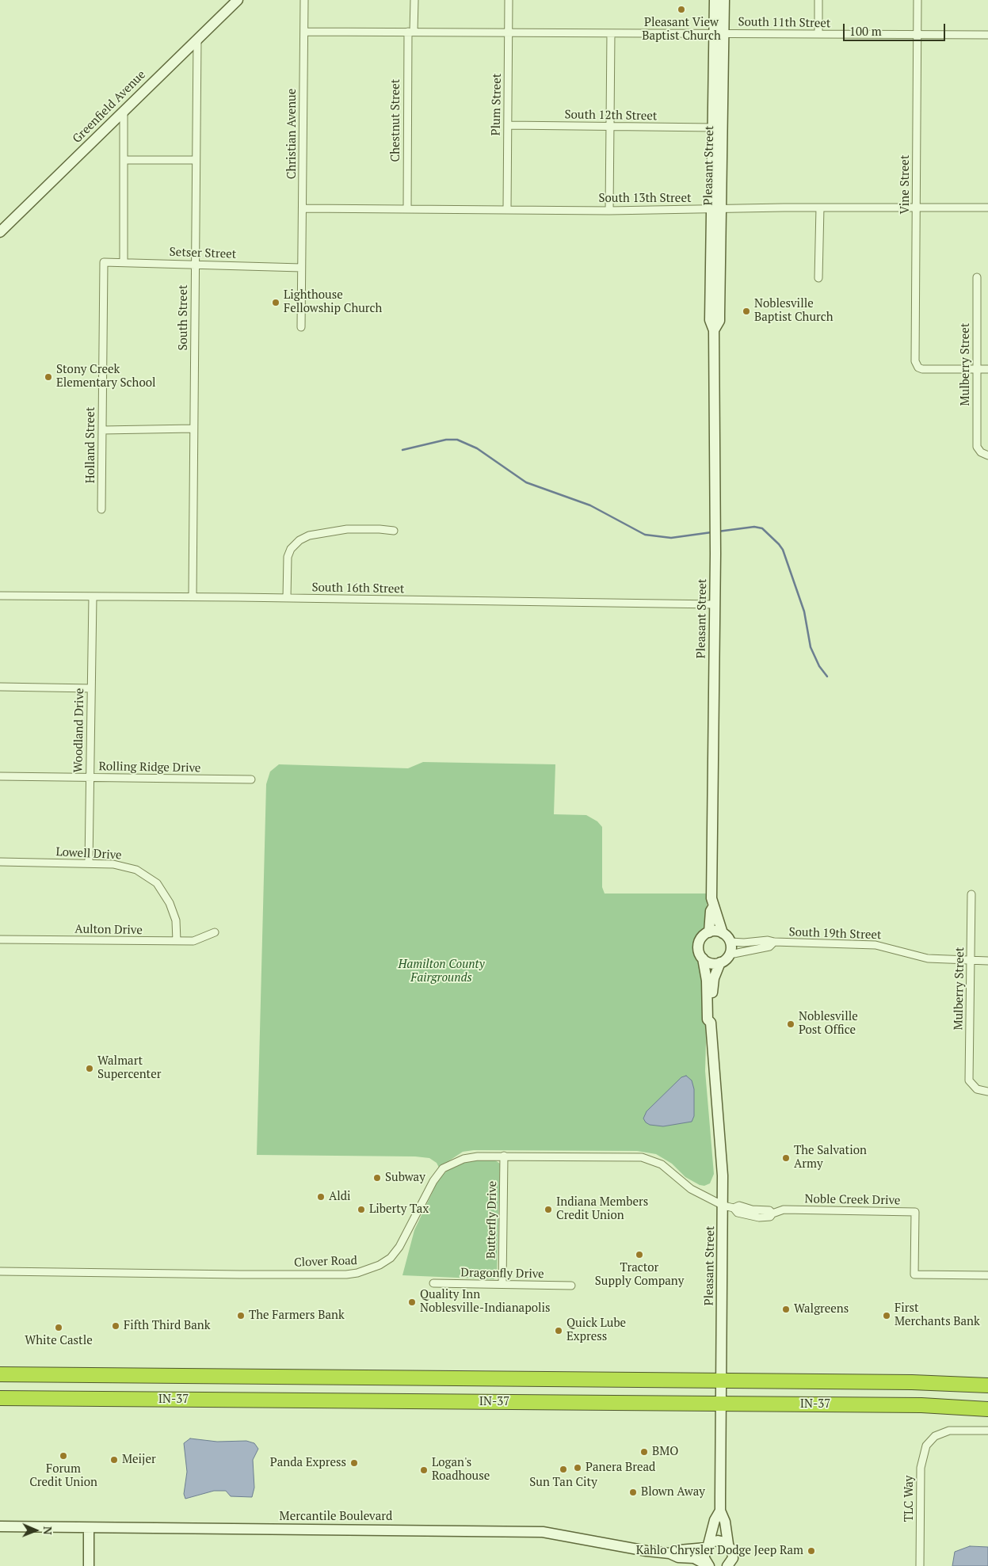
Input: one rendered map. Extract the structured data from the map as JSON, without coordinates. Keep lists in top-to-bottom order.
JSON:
{
  "streets": {
    "highway": ["IN-37"],
    "street": [
      "South 11th Street",
      "Plum Street",
      "Greenfield Avenue",
      "South 12th Street",
      "Chestnut Street",
      "Christian Avenue",
      "Pleasant Street",
      "Vine Street",
      "South 13th Street",
      "Setser Street",
      "South Street",
      "Mulberry Street",
      "Holland Street",
      "South 16th Street",
      "Woodland Drive",
      "Rolling Ridge Drive",
      "Lowell Drive",
      "Aulton Drive",
      "South 19th Street",
      "Noble Creek Drive",
      "Butterfly Drive",
      "Clover Road",
      "Dragonfly Drive",
      "TLC Way",
      "Mercantile Boulevard"
    ]
  },
  "crossings": [
    ["South 11th Street", "Plum Street"],
    ["South 11th Street", "Chestnut Street"],
    ["South 11th Street", "Christian Avenue"],
    ["South 11th Street", "Pleasant Street"],
    ["South 11th Street", "Vine Street"],
    ["Plum Street", "South 12th Street"],
    ["Plum Street", "South 13th Street"],
    ["Greenfield Avenue", "South Street"],
    ["South 12th Street", "Pleasant Street"],
    ["Chestnut Street", "South 13th Street"],
    ["Christian Avenue", "South 13th Street"],
    ["Christian Avenue", "Setser Street"],
    ["Pleasant Street", "South 13th Street"],
    ["Pleasant Street", "South 16th Street"],
    ["Pleasant Street", "South 19th Street"],
    ["Pleasant Street", "Noble Creek Drive"],
    ["Pleasant Street", "Clover Road"],
    ["Pleasant Street", "IN-37"],
    ["Pleasant Street", "Mercantile Boulevard"],
    ["Vine Street", "South 13th Street"],
    ["Vine Street", "Mulberry Street"],
    ["Setser Street", "South Street"],
    ["Setser Street", "Holland Street"],
    ["South Street", "South 16th Street"],
    ["Mulberry Street", "South 19th Street"],
    ["South 16th Street", "Woodland Drive"],
    ["Woodland Drive", "Rolling Ridge Drive"],
    ["Woodland Drive", "Lowell Drive"],
    ["Lowell Drive", "Aulton Drive"],
    ["Noble Creek Drive", "Clover Road"],
    ["Butterfly Drive", "Clover Road"],
    ["Butterfly Drive", "Dragonfly Drive"]
  ],
  "parks": ["Hamilton County Fairgrounds"],
  "places": [
    "Pleasant View Baptist Church",
    "Lighthouse Fellowship Church",
    "Noblesville Baptist Church",
    "Stony Creek Elementary School",
    "Noblesville Post Office",
    "Walmart Supercenter",
    "The Salvation Army",
    "Subway",
    "Aldi",
    "Liberty Tax",
    "Indiana Members Credit Union",
    "Tractor Supply Company",
    "Quality Inn Noblesville-Indianapolis",
    "Walgreens",
    "The Farmers Bank",
    "First Merchants Bank",
    "Fifth Third Bank",
    "White Castle",
    "Quick Lube Express",
    "BMO",
    "Forum Credit Union",
    "Meijer",
    "Panda Express",
    "Panera Bread",
    "Sun Tan City",
    "Logan's Roadhouse",
    "Blown Away",
    "Kahlo Chrysler Dodge Jeep Ram"
  ],
  "scale_bar": "100 m",
  "north": "right"
}
